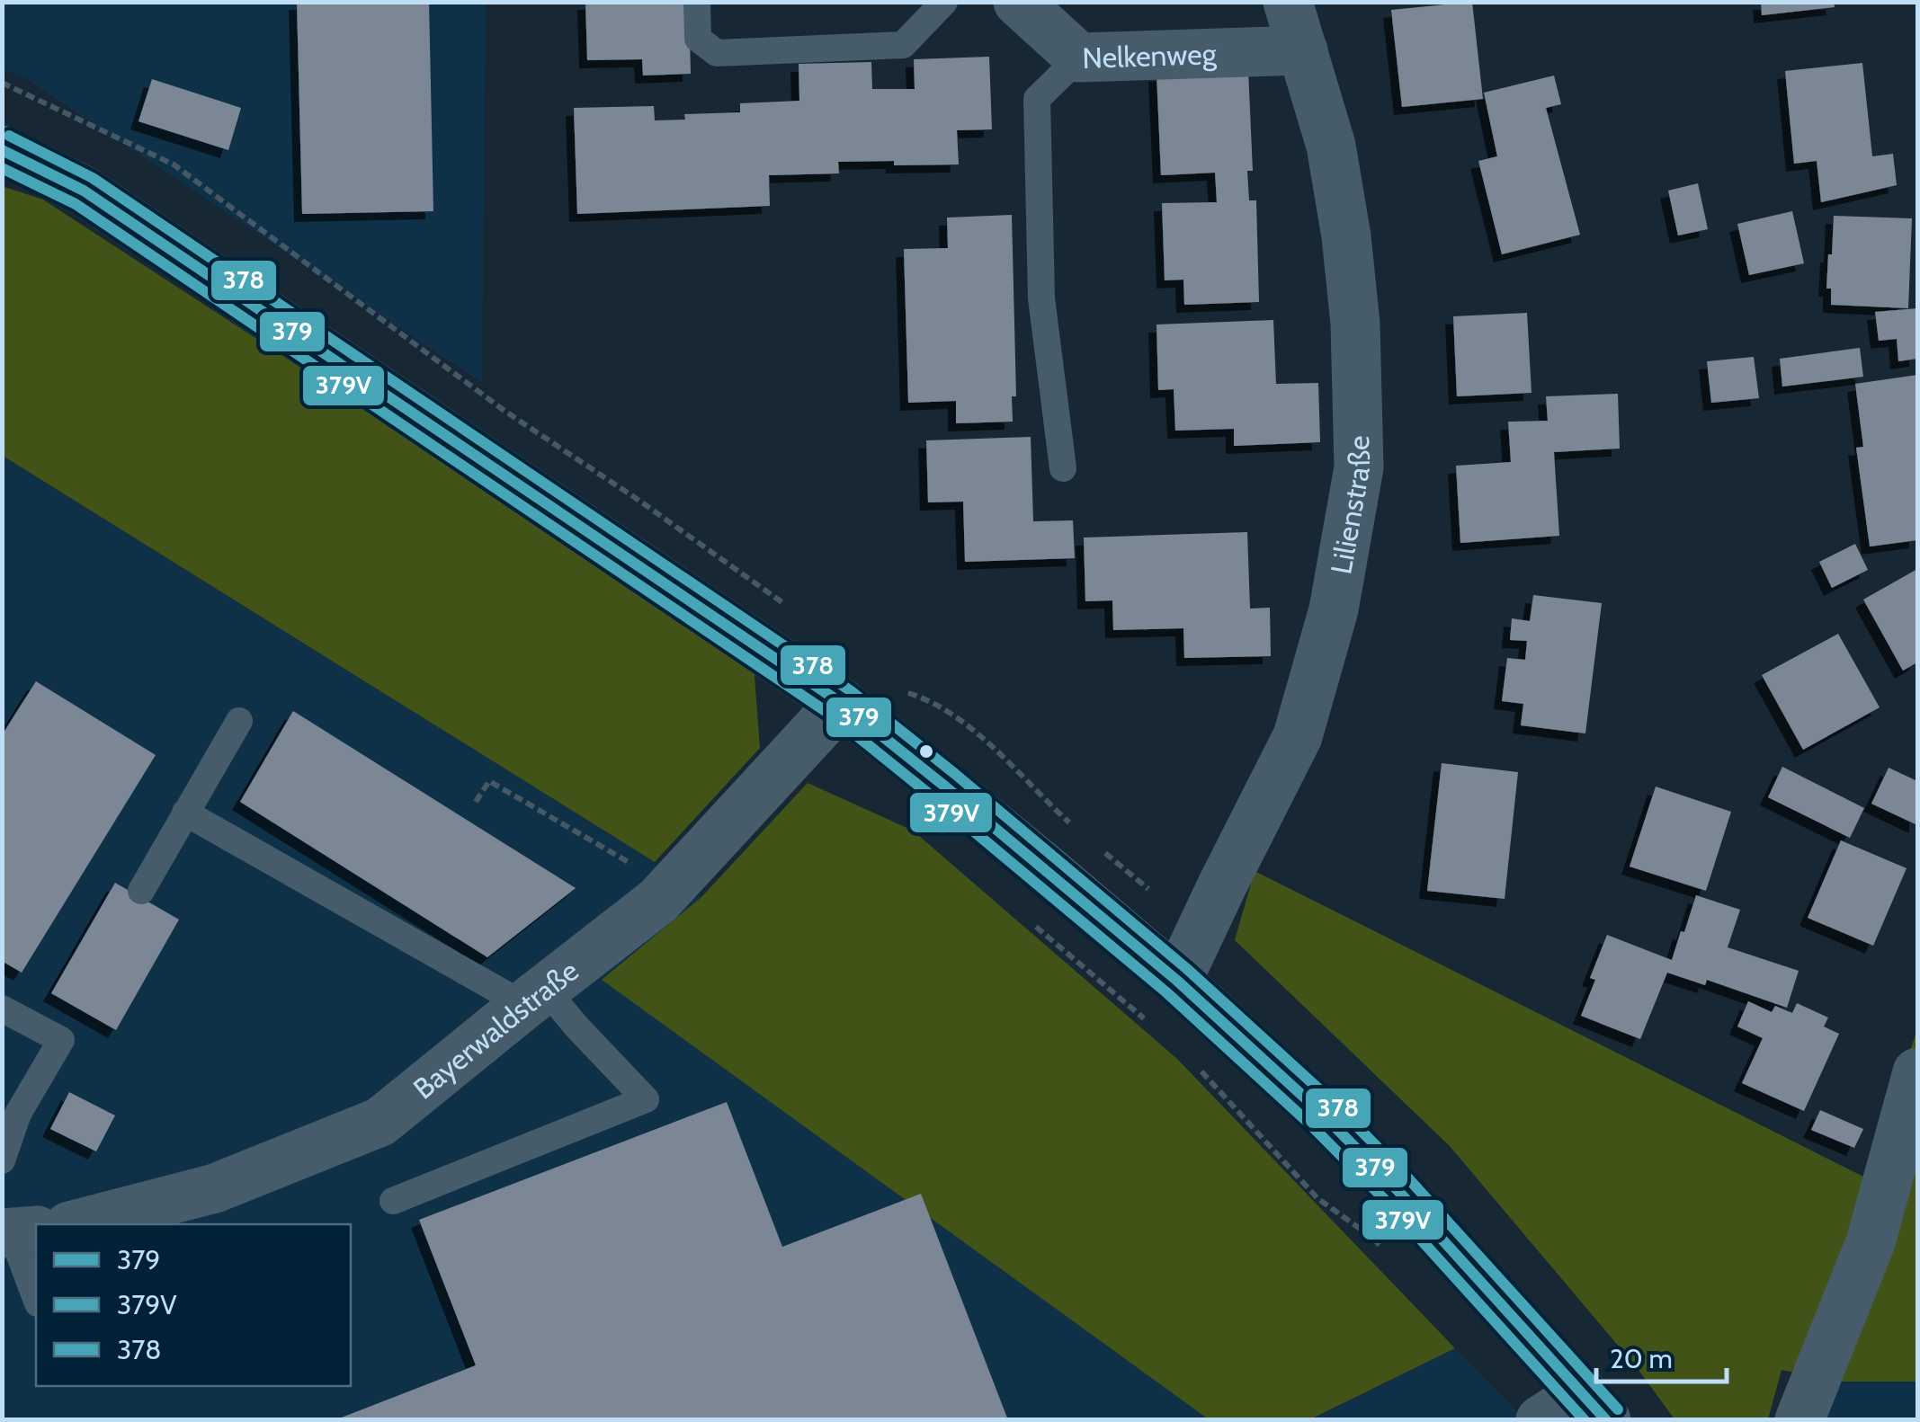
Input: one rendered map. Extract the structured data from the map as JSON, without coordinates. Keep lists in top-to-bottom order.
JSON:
{
  "streets": {
    "street": ["Nelkenweg", "Lilienstraße", "Bayerwaldstraße"]
  },
  "crossings": [
    ["Nelkenweg", "Lilienstraße"]
  ],
  "lines": ["transit line 378", "transit line 379", "transit line 379V"],
  "legend": ["379", "379V", "378"],
  "scale_bar": "20 m"
}
